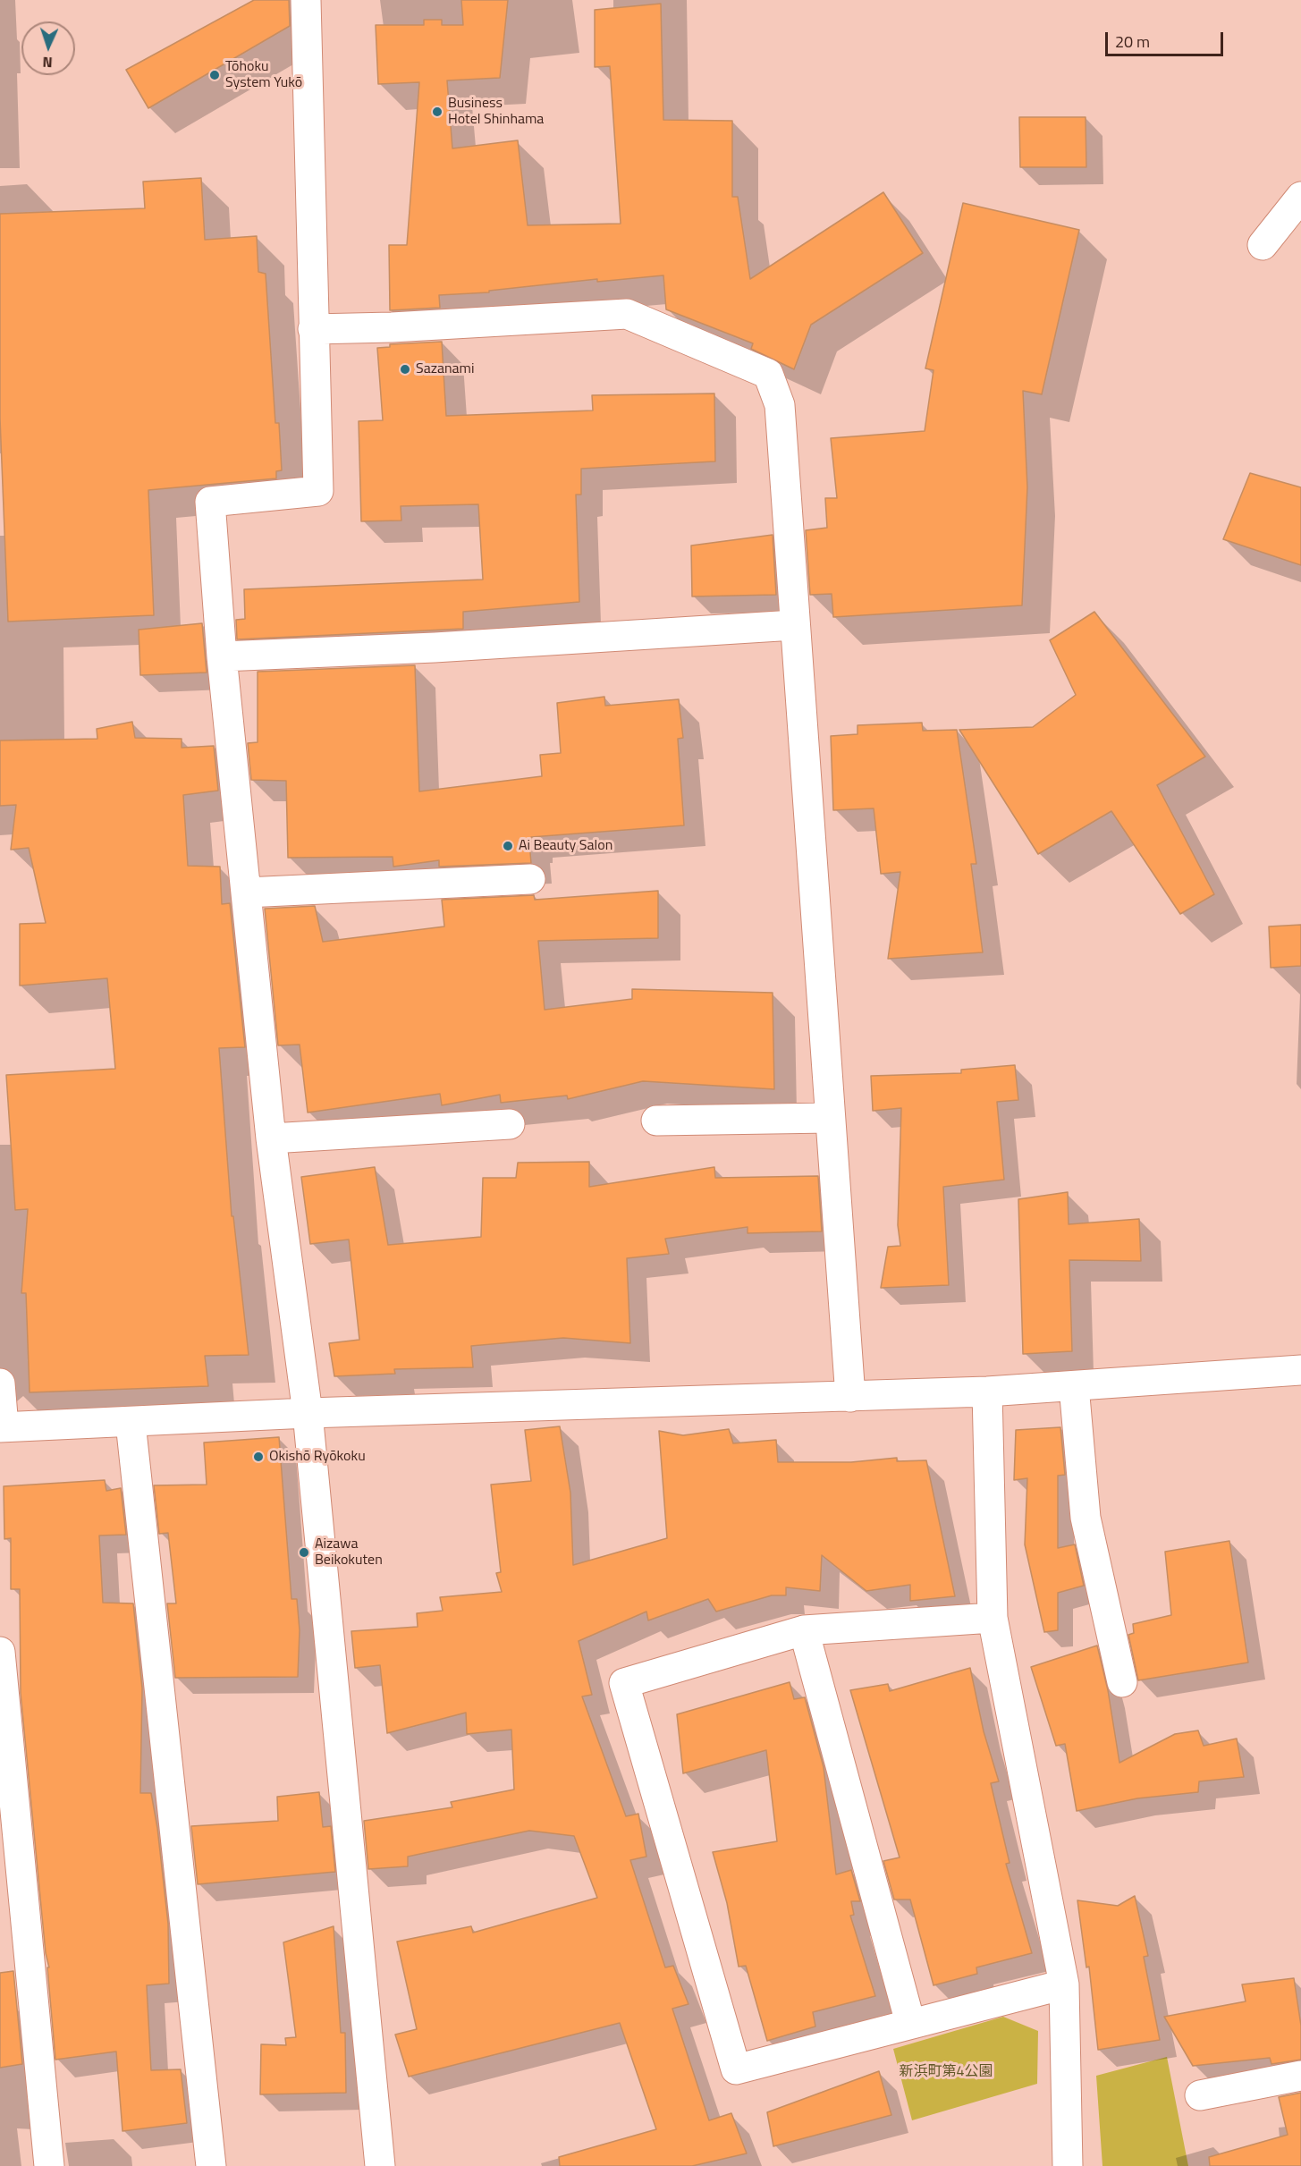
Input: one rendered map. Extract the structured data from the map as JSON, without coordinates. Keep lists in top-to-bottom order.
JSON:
{
  "parks": ["新浜町第4公園"],
  "places": [
    "Tōhoku System Yukō",
    "Business Hotel Shinhama",
    "Sazanami",
    "Ai Beauty Salon",
    "Okishō Ryōkoku",
    "Aizawa Beikokuten"
  ],
  "scale_bar": "20 m",
  "north": "bottom"
}
